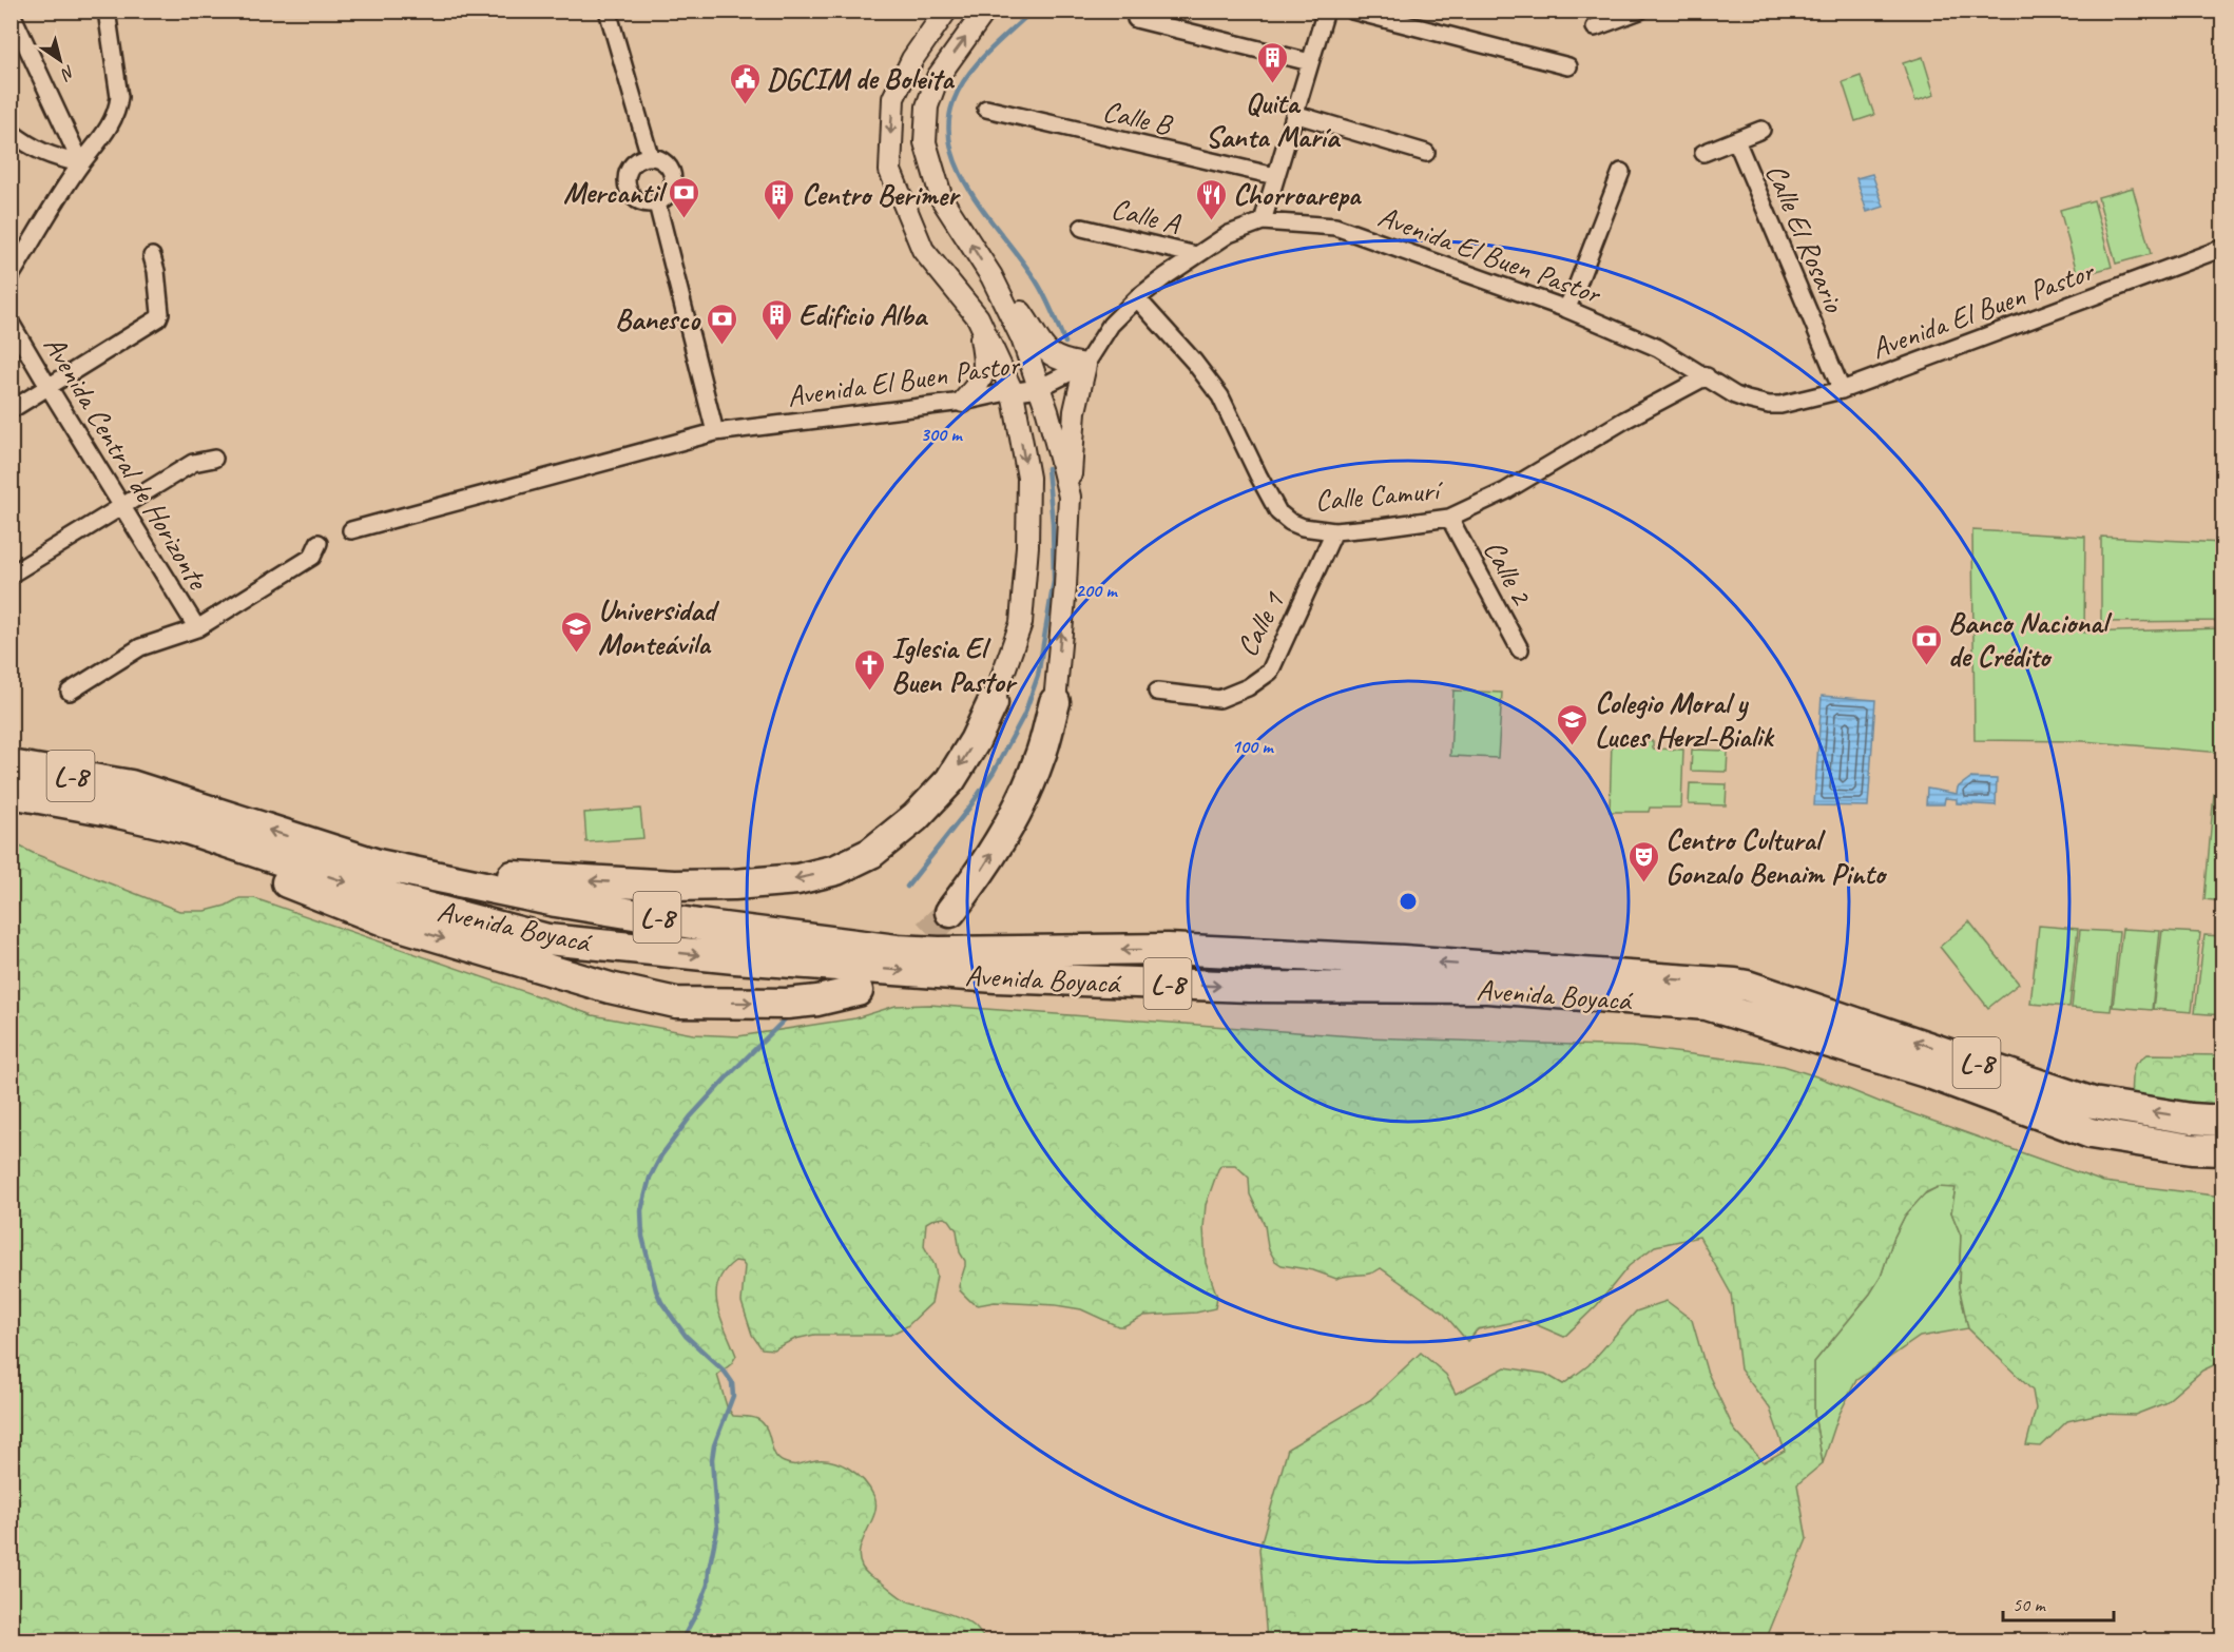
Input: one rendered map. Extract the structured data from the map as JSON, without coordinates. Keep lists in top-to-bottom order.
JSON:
{
  "streets": {
    "highway": ["L-8", "Avenida Boyacá"],
    "street": [
      "Calle B",
      "Calle A",
      "Calle El Rosario",
      "Avenida El Buen Pastor",
      "Avenida Central de Horizonte",
      "Calle Camurí",
      "Calle 2",
      "Calle 1"
    ]
  },
  "crossings": [
    ["Calle A", "Avenida El Buen Pastor"],
    ["Calle El Rosario", "Avenida El Buen Pastor"],
    ["Avenida El Buen Pastor", "Calle Camurí"],
    ["Calle Camurí", "Calle 2"],
    ["Calle Camurí", "Calle 1"]
  ],
  "places": {
    "building": ["Quita Santa María", "Centro Berimer", "Edificio Alba"],
    "public building": ["DGCIM de Boleita"],
    "bank": ["Mercantil", "Banesco", "Banco Nacional de Crédito"],
    "restaurant": ["Chorroarepa"],
    "school or university": ["Universidad Monteávila", "Colegio Moral y Luces Herzl-Bialik"],
    "church": ["Iglesia El Buen Pastor"],
    "theatre": ["Centro Cultural Gonzalo Benaim Pinto"]
  },
  "scale_bar": "50 m",
  "north": "bottom right",
  "rings": ["300 m", "200 m", "100 m"]
}
